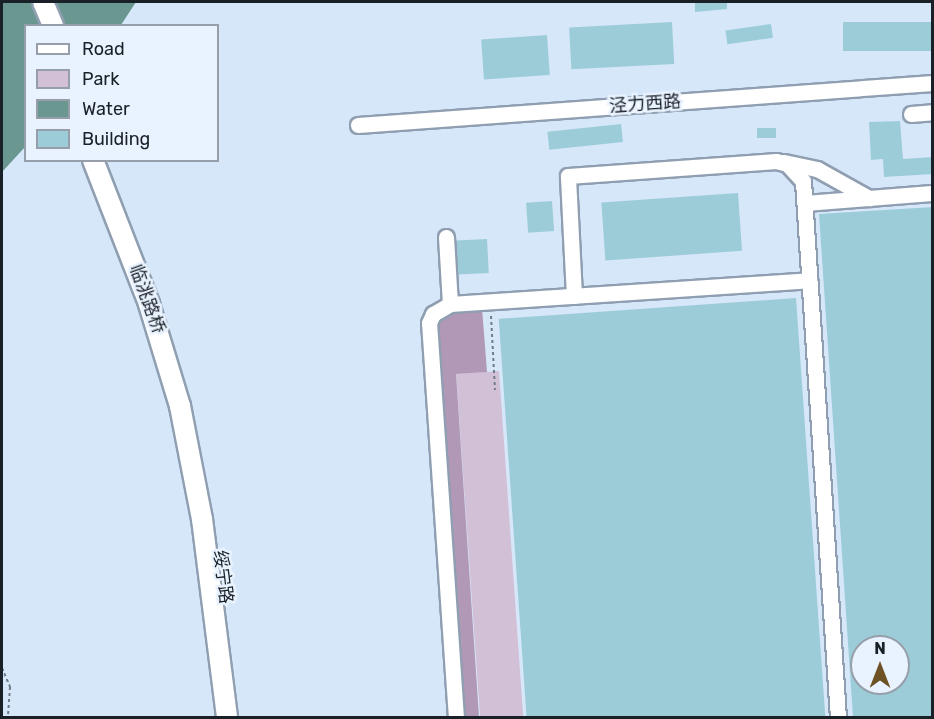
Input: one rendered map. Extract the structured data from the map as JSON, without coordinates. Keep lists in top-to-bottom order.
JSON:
{
  "streets": {
    "main road": ["临洮路桥", "绥宁路"],
    "street": ["泾力西路"]
  },
  "crossings": [
    ["临洮路桥", "绥宁路"]
  ],
  "legend": [
    "Road",
    "Park",
    "Water",
    "Building"
  ],
  "north": "top"
}
